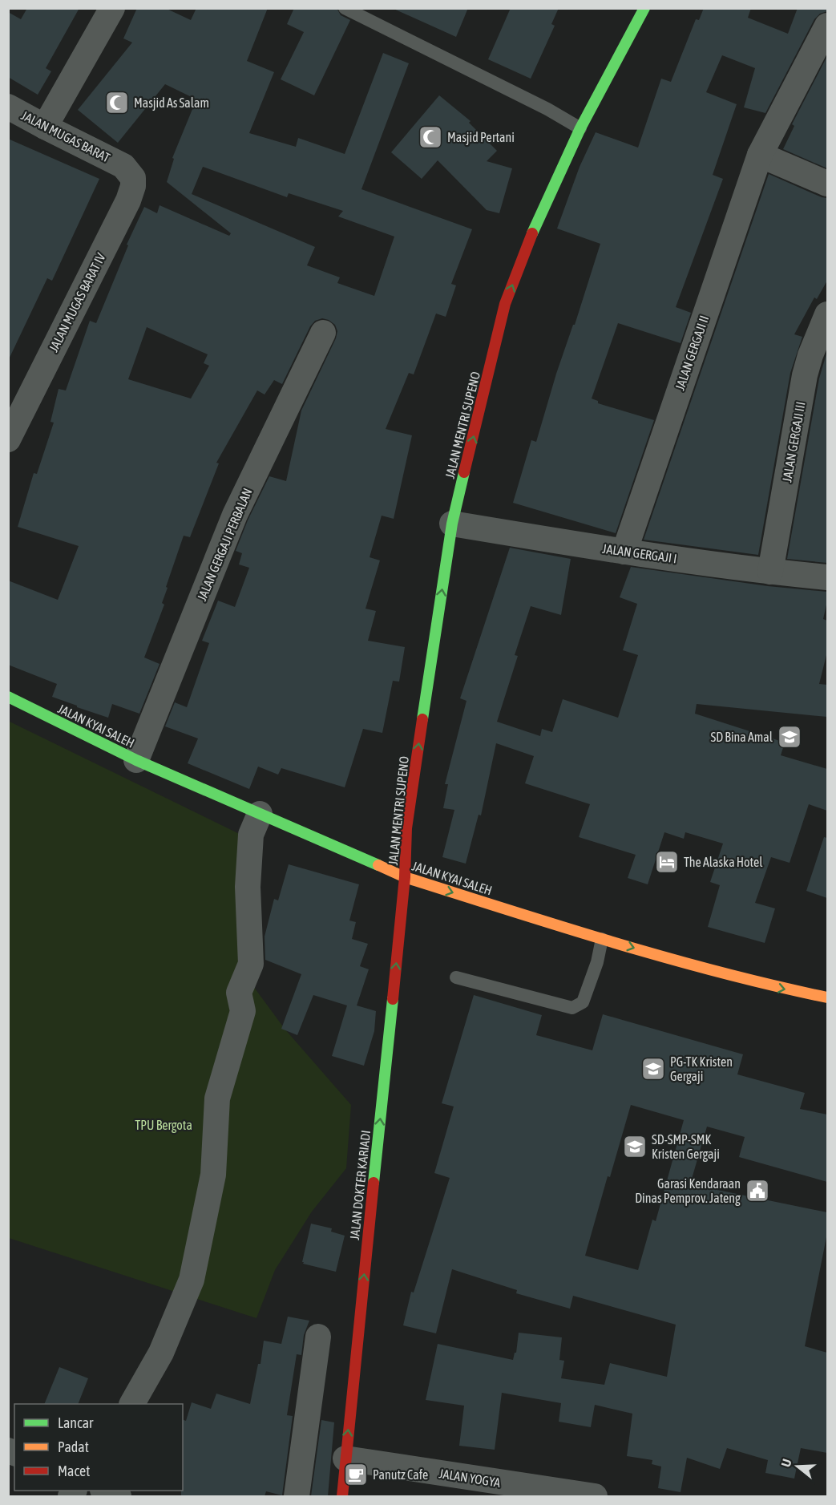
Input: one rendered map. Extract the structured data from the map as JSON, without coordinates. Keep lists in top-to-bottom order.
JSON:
{
  "streets": {
    "main road": ["JALAN MENTRI SUPENO", "JALAN KYAI SALEH", "JALAN DOKTER KARIADI"],
    "street": [
      "JALAN MUGAS BARAT",
      "JALAN MUGAS BARAT IV",
      "JALAN GERGAJI II",
      "JALAN GERGAJI III",
      "JALAN GERGAJI PERBALAN",
      "JALAN GERGAJI I",
      "JALAN YOGYA"
    ]
  },
  "crossings": [
    ["JALAN MUGAS BARAT", "JALAN MUGAS BARAT IV"],
    ["JALAN GERGAJI II", "JALAN GERGAJI I"],
    ["JALAN MENTRI SUPENO", "JALAN GERGAJI I"],
    ["JALAN MENTRI SUPENO", "JALAN KYAI SALEH"],
    ["JALAN MENTRI SUPENO", "JALAN DOKTER KARIADI"],
    ["JALAN GERGAJI III", "JALAN GERGAJI I"],
    ["JALAN GERGAJI PERBALAN", "JALAN KYAI SALEH"],
    ["JALAN KYAI SALEH", "JALAN DOKTER KARIADI"],
    ["JALAN DOKTER KARIADI", "JALAN YOGYA"]
  ],
  "one_way": ["JALAN MENTRI SUPENO", "JALAN KYAI SALEH", "JALAN DOKTER KARIADI"],
  "parks": ["TPU Bergota"],
  "places": {
    "mosque": ["Masjid As Salam", "Masjid Pertani"],
    "school or university": ["SD Bina Amal", "PG-TK Kristen Gergaji", "SD-SMP-SMK Kristen Gergaji"],
    "hotel": ["The Alaska Hotel"],
    "public building": ["Garasi Kendaraan Dinas Pemprov. Jateng"],
    "cafe": ["Panutz Cafe"]
  },
  "legend": ["Lancar", "Padat", "Macet"],
  "north": "left"
}
